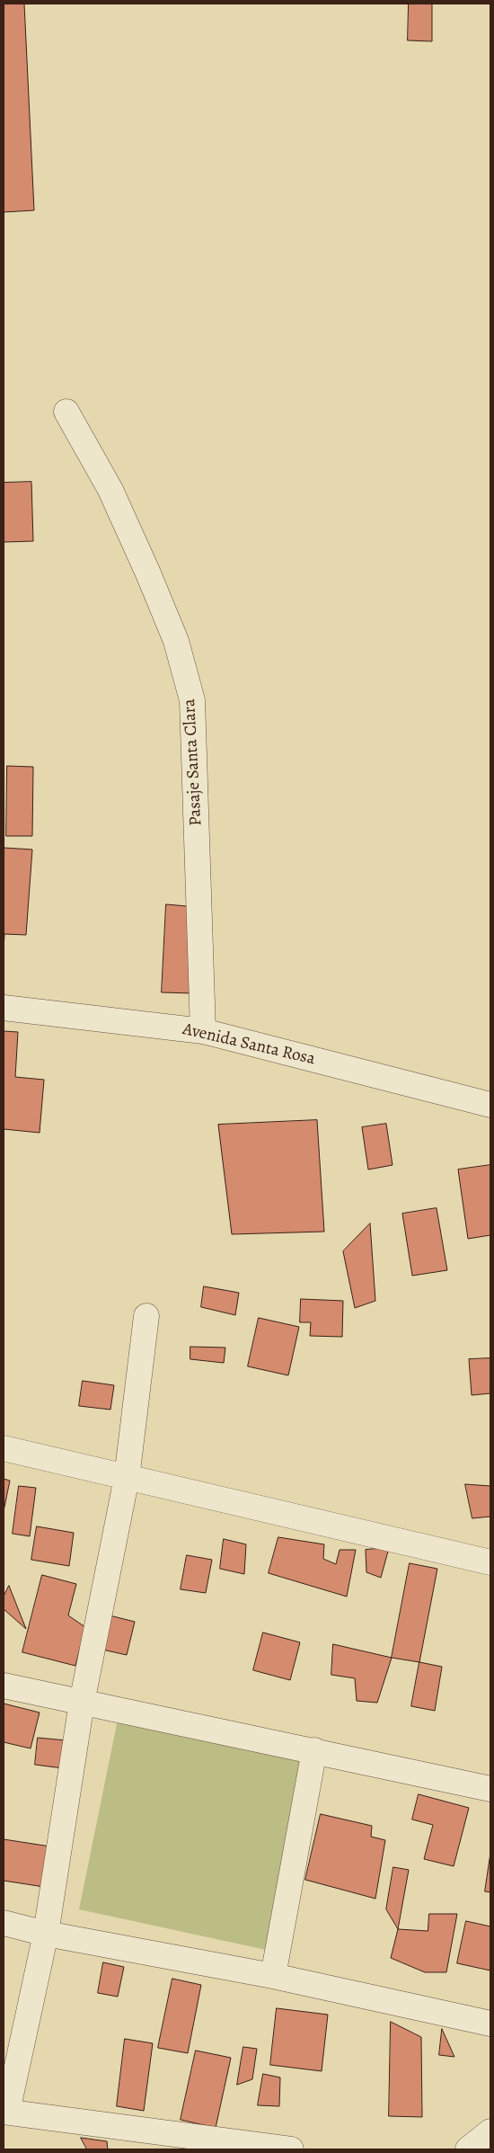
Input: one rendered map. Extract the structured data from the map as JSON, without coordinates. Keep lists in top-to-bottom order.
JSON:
{
  "streets": {
    "street": ["Pasaje Santa Clara", "Avenida Santa Rosa"]
  },
  "crossings": [
    ["Pasaje Santa Clara", "Avenida Santa Rosa"]
  ]
}
